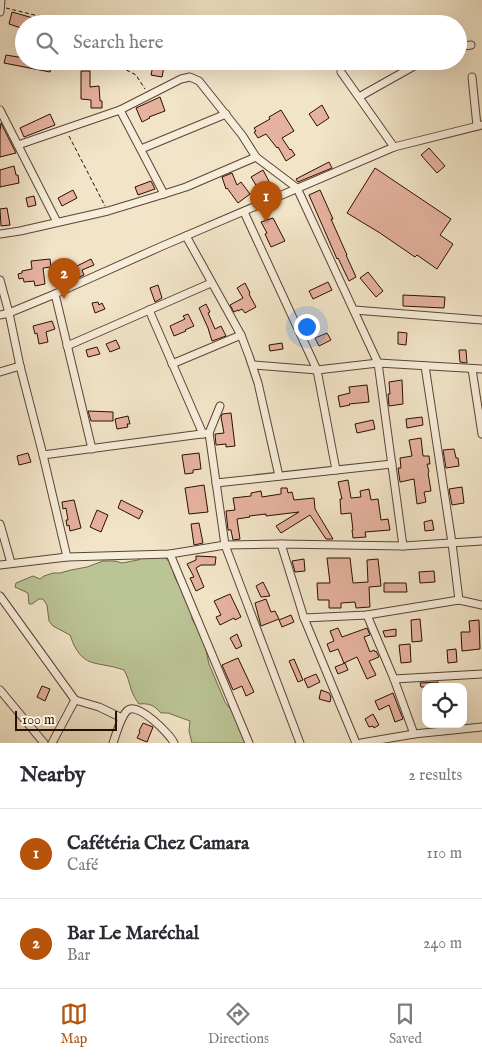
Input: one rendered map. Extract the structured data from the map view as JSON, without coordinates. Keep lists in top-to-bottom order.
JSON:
{
  "scale_bar": "100 m",
  "page": {
    "search": "Search here",
    "pins": ["1", "2"],
    "scale": "100 m",
    "heading": ["Nearby", "2 results"],
    "list": [
      {
        "mark": "1",
        "name": "Cafétéria Chez Camara",
        "note": "Café",
        "value": "110 m"
      },
      {
        "mark": "2",
        "name": "Bar Le Maréchal",
        "note": "Bar",
        "value": "240 m"
      }
    ],
    "nav": ["Map", "Directions", "Saved"]
  }
}
